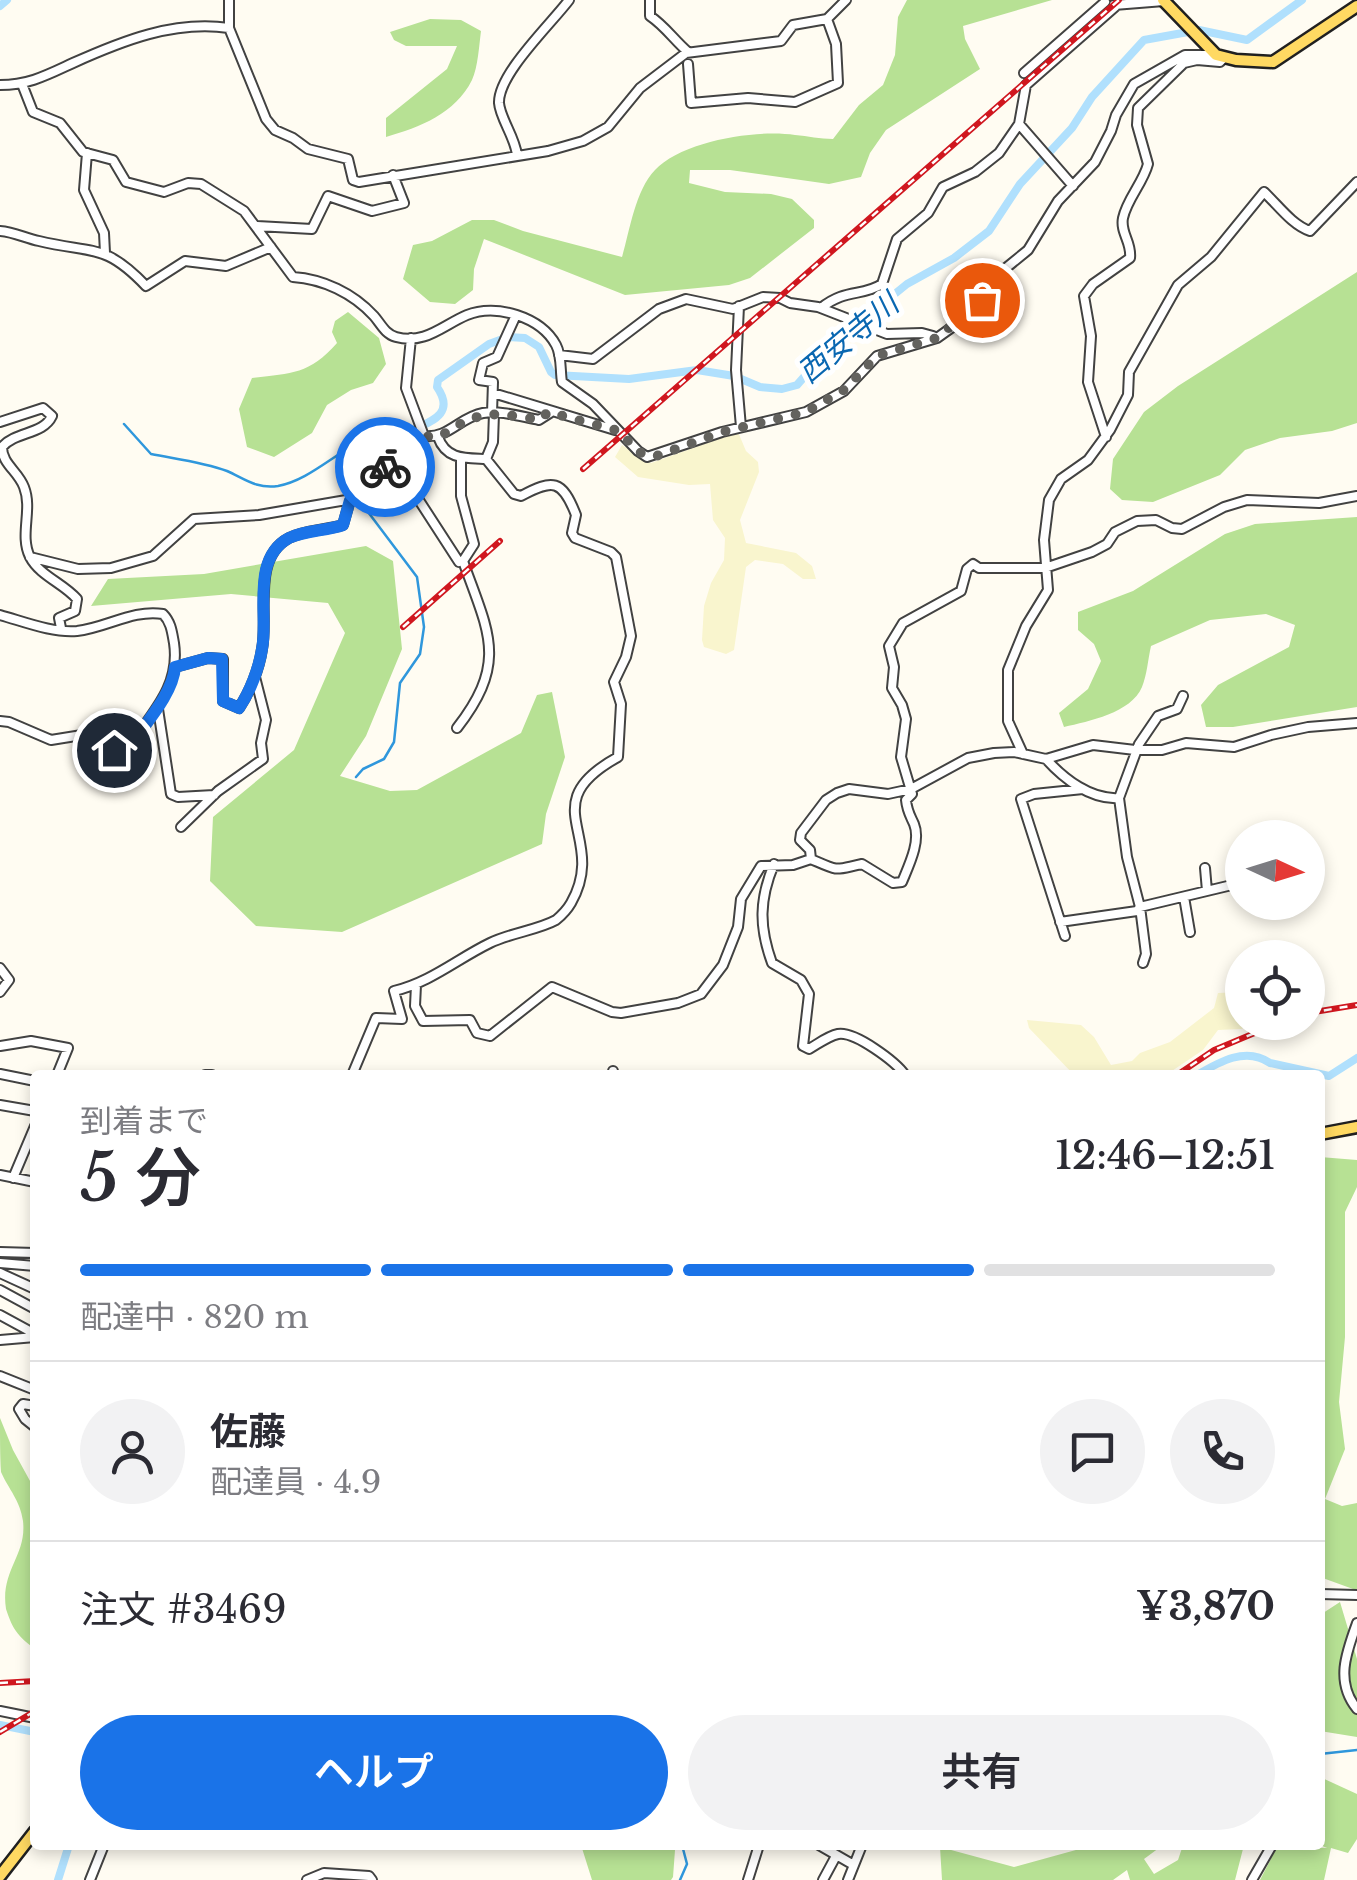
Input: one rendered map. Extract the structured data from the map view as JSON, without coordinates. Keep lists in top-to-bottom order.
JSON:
{
  "water": ["西安寺川"],
  "north": "right",
  "page": {
    "heading": ["5 分", "到着まで", "12:46–12:51"],
    "panel": [
      "佐藤",
      "配達員 · 4.9",
      "注文 #3469",
      "¥3,870"
    ],
    "bar": "配達中 · 820 m",
    "buttons": ["ヘルプ", "共有"]
  }
}
